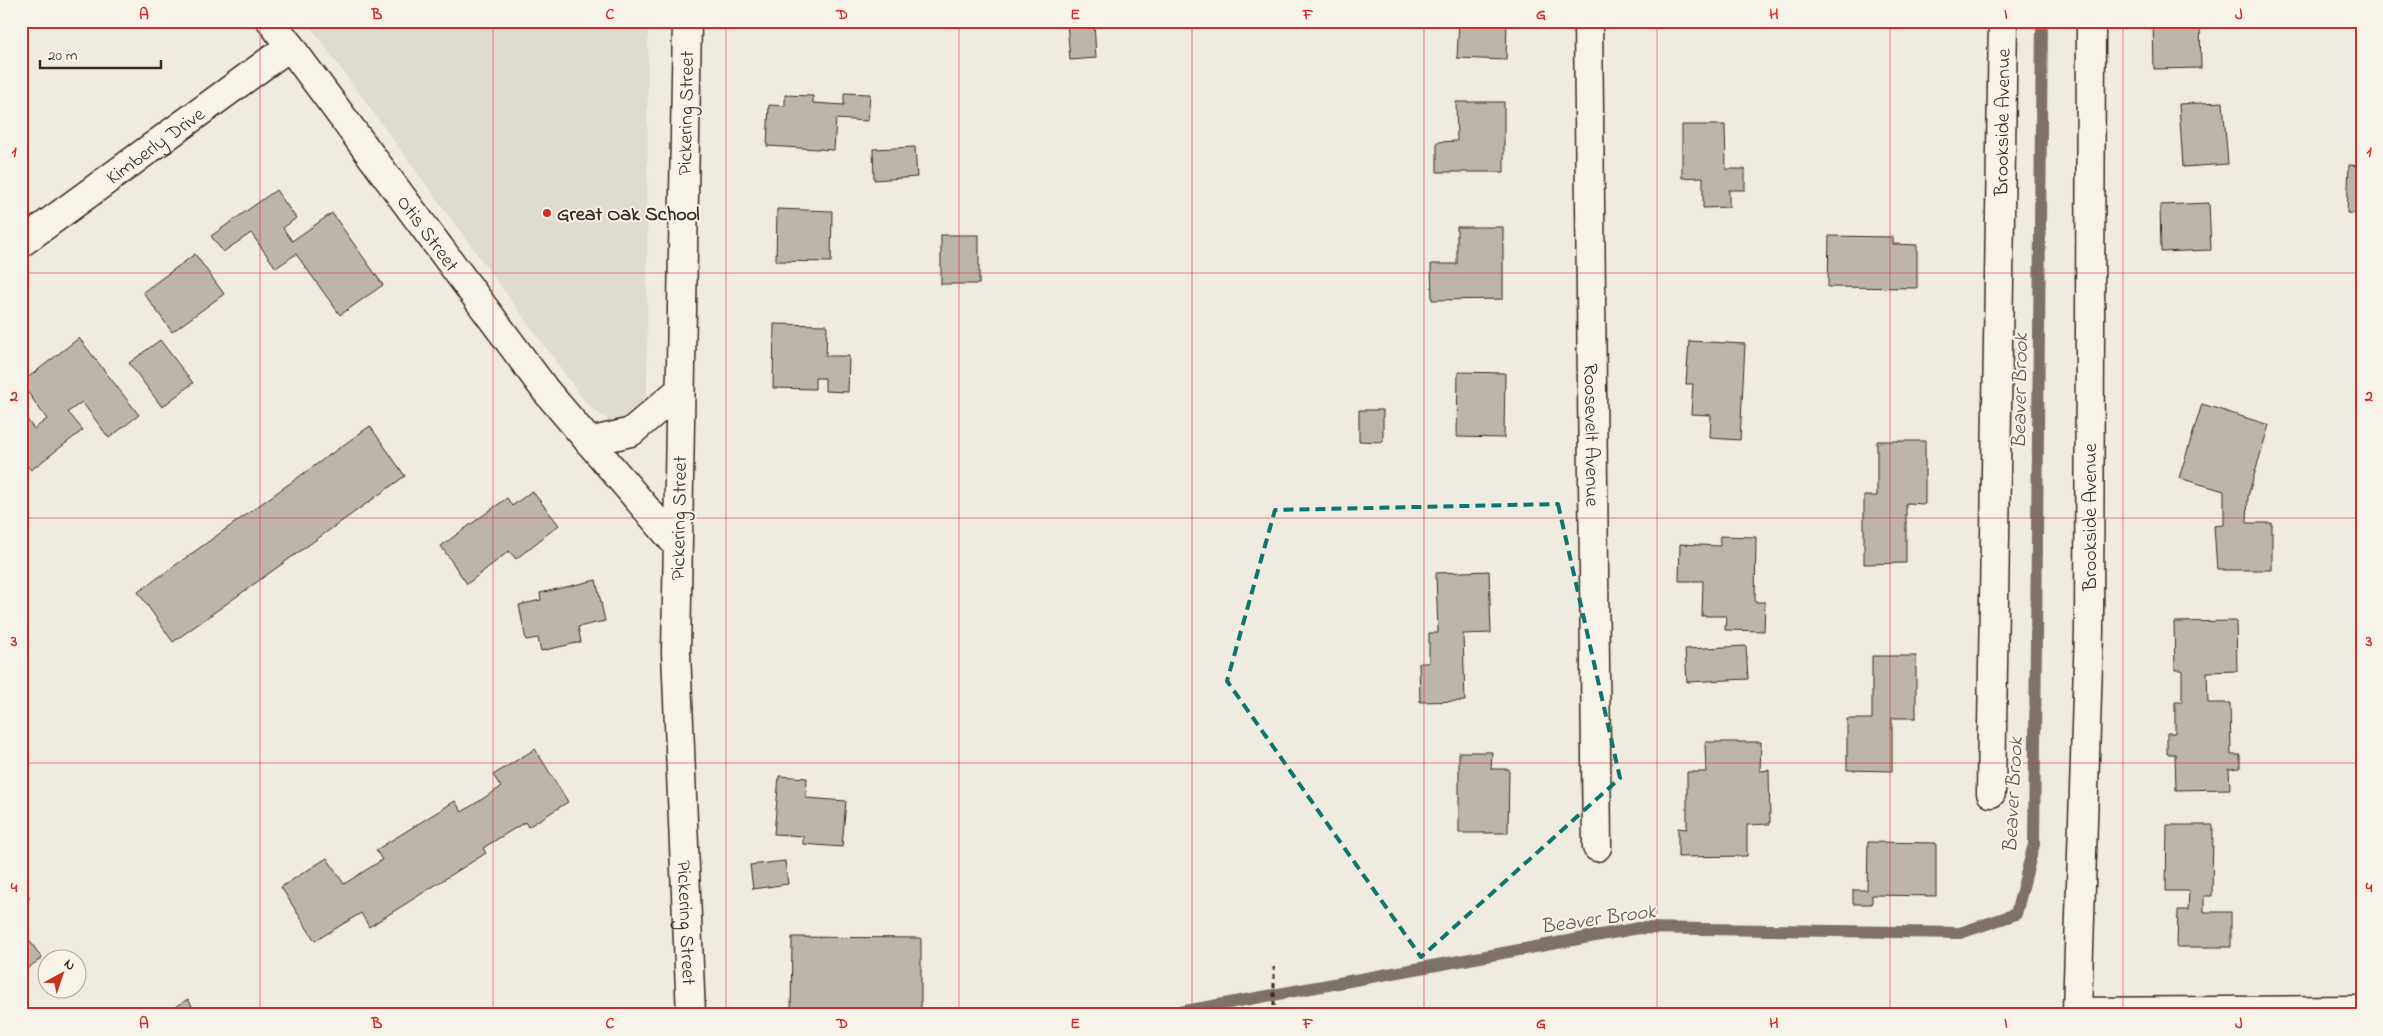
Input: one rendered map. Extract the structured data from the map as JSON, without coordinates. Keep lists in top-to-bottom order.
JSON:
{
  "streets": {
    "street": [
      "Pickering Street",
      "Brookside Avenue",
      "Kimberly Drive",
      "Otis Street",
      "Roosevelt Avenue"
    ]
  },
  "crossings": [
    ["Pickering Street", "Otis Street"],
    ["Kimberly Drive", "Otis Street"]
  ],
  "water": ["Beaver Brook"],
  "places": ["Great Oak School"],
  "scale_bar": "20 m",
  "north": "top right",
  "grid": {
    "columns": [
      "A",
      "B",
      "C",
      "D",
      "E",
      "F",
      "G",
      "H",
      "I",
      "J"
    ],
    "rows": [
      "1",
      "2",
      "3",
      "4"
    ]
  }
}
